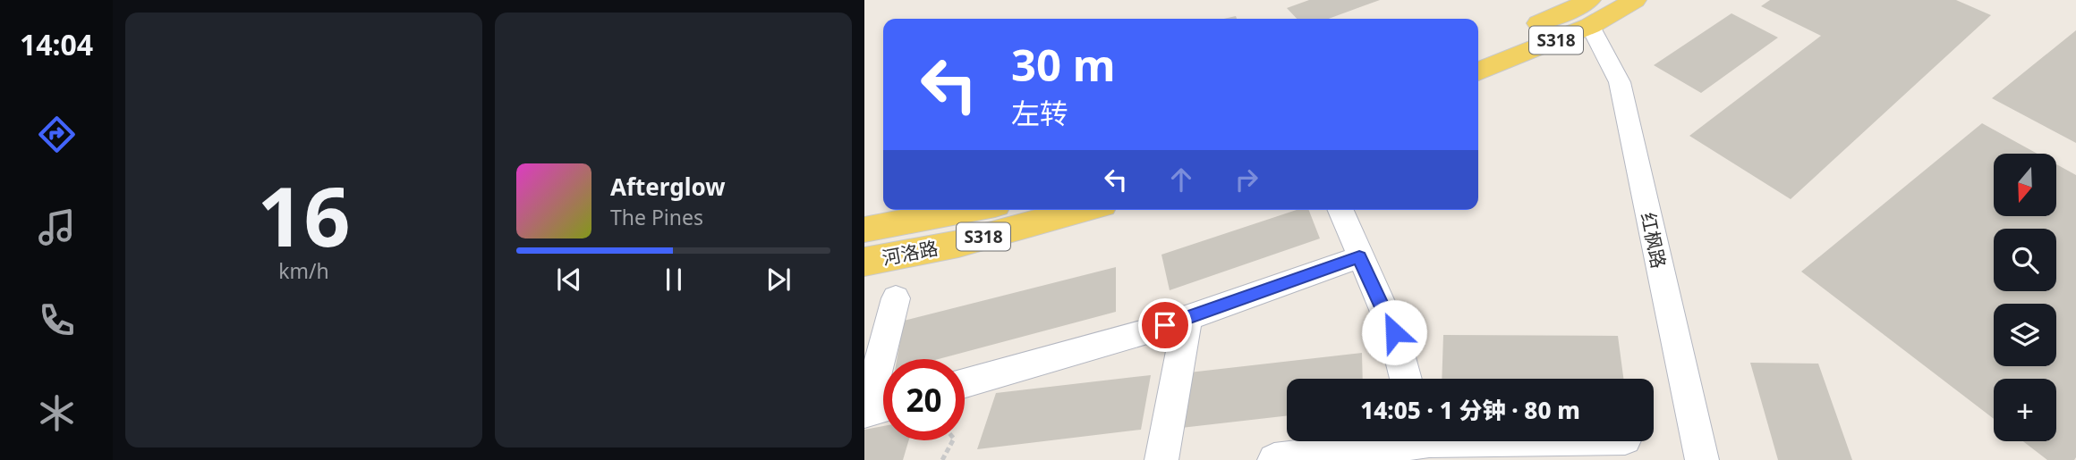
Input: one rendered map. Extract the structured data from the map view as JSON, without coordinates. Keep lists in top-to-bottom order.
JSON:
{
  "streets": {
    "main road": ["S318", "河洛路"],
    "street": ["红枫路"]
  },
  "crossings": [
    ["S318", "红枫路"]
  ],
  "north": "bottom",
  "page": {
    "tabs": "14:04",
    "tile": ["16", "km/h"],
    "turn": ["30 m", "左转"],
    "map_buttons": "+",
    "song": ["Afterglow", "The Pines"],
    "limit": "20",
    "trip": "14:05 · 1 分钟 · 80 m"
  }
}
